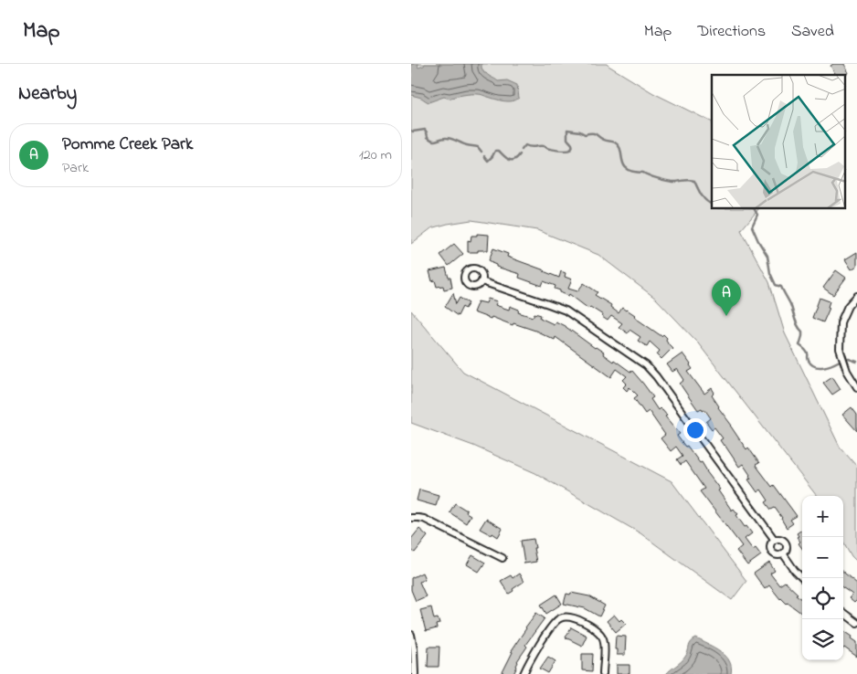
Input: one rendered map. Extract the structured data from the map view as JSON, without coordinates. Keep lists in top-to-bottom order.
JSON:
{
  "page": {
    "header": "Map",
    "nav": ["Map", "Directions", "Saved"],
    "heading": "Nearby",
    "list": [
      {
        "mark": "A",
        "name": "Pomme Creek Park",
        "note": "Park",
        "value": "120 m"
      }
    ],
    "pins": "A",
    "map_buttons": ["+", "−"]
  }
}
